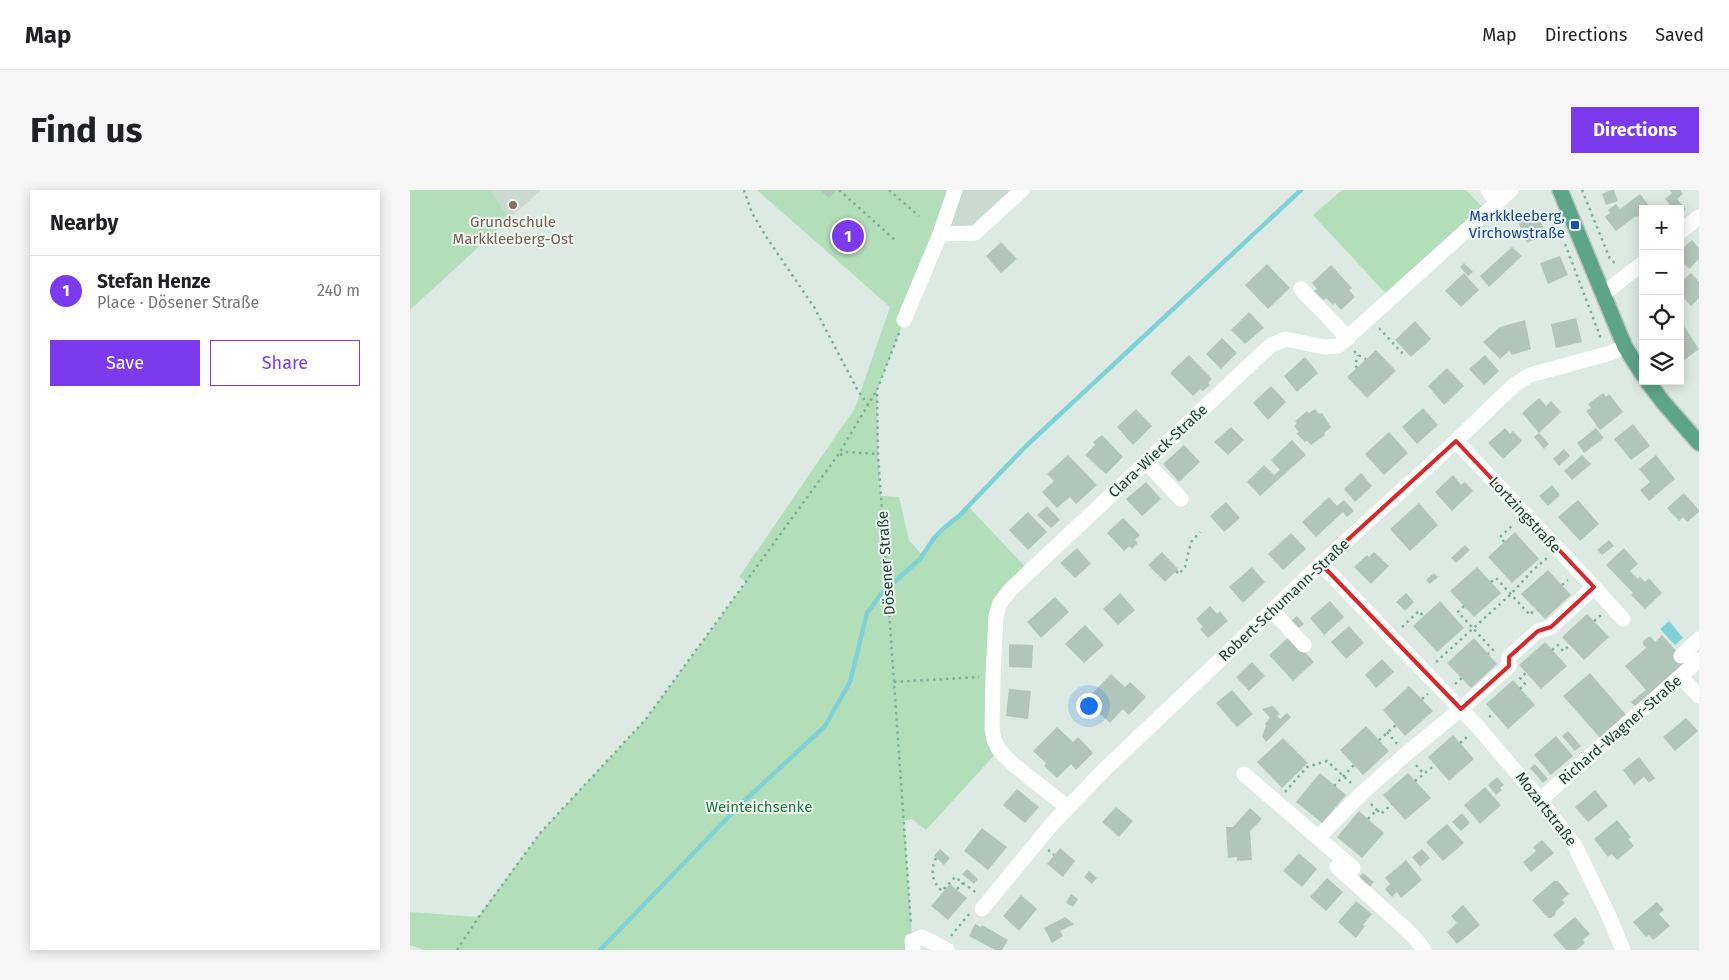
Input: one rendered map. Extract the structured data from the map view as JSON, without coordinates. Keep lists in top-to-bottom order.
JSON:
{
  "streets": {
    "street": [
      "Clara-Wieck-Straße",
      "Lortzingstraße",
      "Robert-Schumann-Straße",
      "Richard-Wagner-Straße",
      "Mozartstraße"
    ],
    "path": ["Dösener Straße"]
  },
  "crossings": [
    ["Clara-Wieck-Straße", "Robert-Schumann-Straße"],
    ["Lortzingstraße", "Robert-Schumann-Straße"],
    ["Robert-Schumann-Straße", "Mozartstraße"],
    ["Richard-Wagner-Straße", "Mozartstraße"]
  ],
  "parks": ["Weinteichsenke"],
  "places": {
    "other": ["Grundschule Markkleeberg-Ost"],
    "transit": ["Markkleeberg, Virchowstraße"]
  },
  "page": {
    "header": "Map",
    "nav": ["Map", "Directions", "Saved"],
    "buttons": [
      "Directions",
      ["Save", "Share"]
    ],
    "title": "Find us",
    "heading": "Nearby",
    "map_buttons": ["+", "−"],
    "pins": "1",
    "list": [
      {
        "mark": "1",
        "name": "Stefan Henze",
        "note": "Place · Dösener Straße",
        "value": "240 m"
      }
    ]
  }
}
